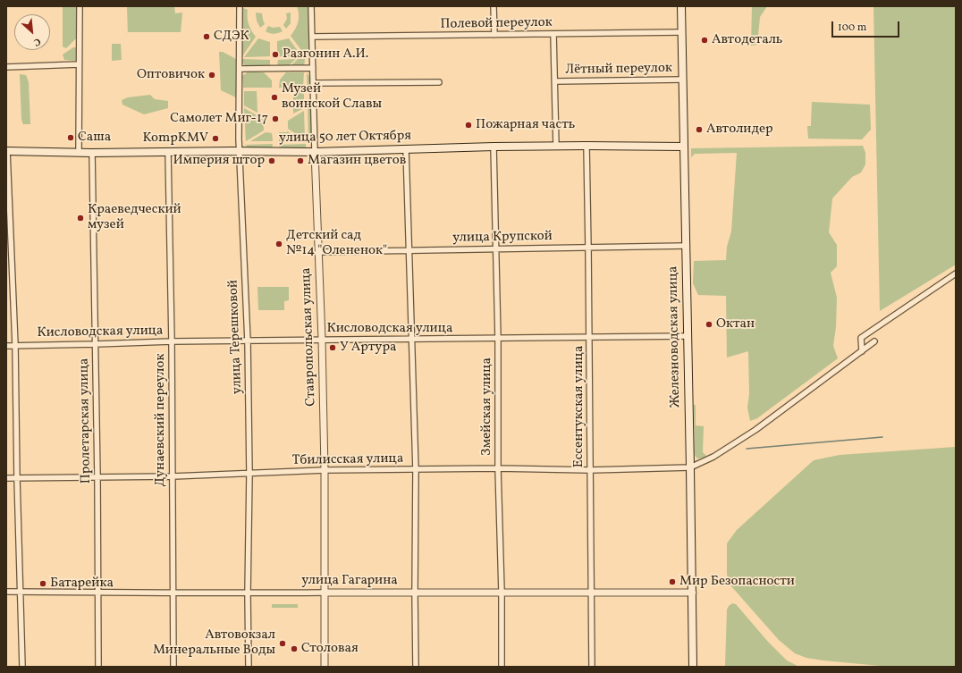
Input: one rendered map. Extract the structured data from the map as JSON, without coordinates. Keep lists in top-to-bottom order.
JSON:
{
  "streets": {
    "main road": ["улица 50 лет Октября", "Железноводская улица"],
    "street": [
      "Полевой переулок",
      "Лётный переулок",
      "улица Крупской",
      "Кисловодская улица",
      "улица Терешковой",
      "Ставропольская улица",
      "Змейская улица",
      "Ессентукская улица",
      "Дунаевский переулок",
      "Пролетарская улица",
      "Тбилисская улица",
      "улица Гагарина"
    ]
  },
  "crossings": [
    ["Полевой переулок", "Ставропольская улица"],
    ["Полевой переулок", "Железноводская улица"],
    ["Лётный переулок", "Железноводская улица"],
    ["улица 50 лет Октября", "улица Терешковой"],
    ["улица 50 лет Октября", "Ставропольская улица"],
    ["улица 50 лет Октября", "Железноводская улица"],
    ["улица 50 лет Октября", "Змейская улица"],
    ["улица 50 лет Октября", "Ессентукская улица"],
    ["улица 50 лет Октября", "Дунаевский переулок"],
    ["улица 50 лет Октября", "Пролетарская улица"],
    ["улица Крупской", "Ставропольская улица"],
    ["улица Крупской", "Железноводская улица"],
    ["улица Крупской", "Змейская улица"],
    ["улица Крупской", "Ессентукская улица"],
    ["Кисловодская улица", "улица Терешковой"],
    ["Кисловодская улица", "Ставропольская улица"],
    ["Кисловодская улица", "Железноводская улица"],
    ["Кисловодская улица", "Змейская улица"],
    ["Кисловодская улица", "Ессентукская улица"],
    ["Кисловодская улица", "Дунаевский переулок"],
    ["Кисловодская улица", "Пролетарская улица"],
    ["улица Терешковой", "Тбилисская улица"],
    ["улица Терешковой", "улица Гагарина"],
    ["Ставропольская улица", "Тбилисская улица"],
    ["Ставропольская улица", "улица Гагарина"],
    ["Железноводская улица", "Тбилисская улица"],
    ["Железноводская улица", "улица Гагарина"],
    ["Змейская улица", "Тбилисская улица"],
    ["Змейская улица", "улица Гагарина"],
    ["Ессентукская улица", "Тбилисская улица"],
    ["Ессентукская улица", "улица Гагарина"],
    ["Дунаевский переулок", "Тбилисская улица"],
    ["Дунаевский переулок", "улица Гагарина"],
    ["Пролетарская улица", "Тбилисская улица"],
    ["Пролетарская улица", "улица Гагарина"]
  ],
  "places": [
    "СДЭК",
    "Автодеталь",
    "Разгонин А.И.",
    "Оптовичок",
    "Музей воинской Славы",
    "Самолет Миг-17",
    "Пожарная часть",
    "Автолидер",
    "Саша",
    "KompKMV",
    "Империя штор",
    "Магазин цветов",
    "Краеведческий музей",
    "Детский сад №14 \"Олененок\"",
    "Октан",
    "У Артура",
    "Мир Безопасности",
    "Батарейка",
    "Автовокзал Минеральные Воды",
    "Столовая"
  ],
  "scale_bar": "100 m",
  "north": "bottom right"
}
